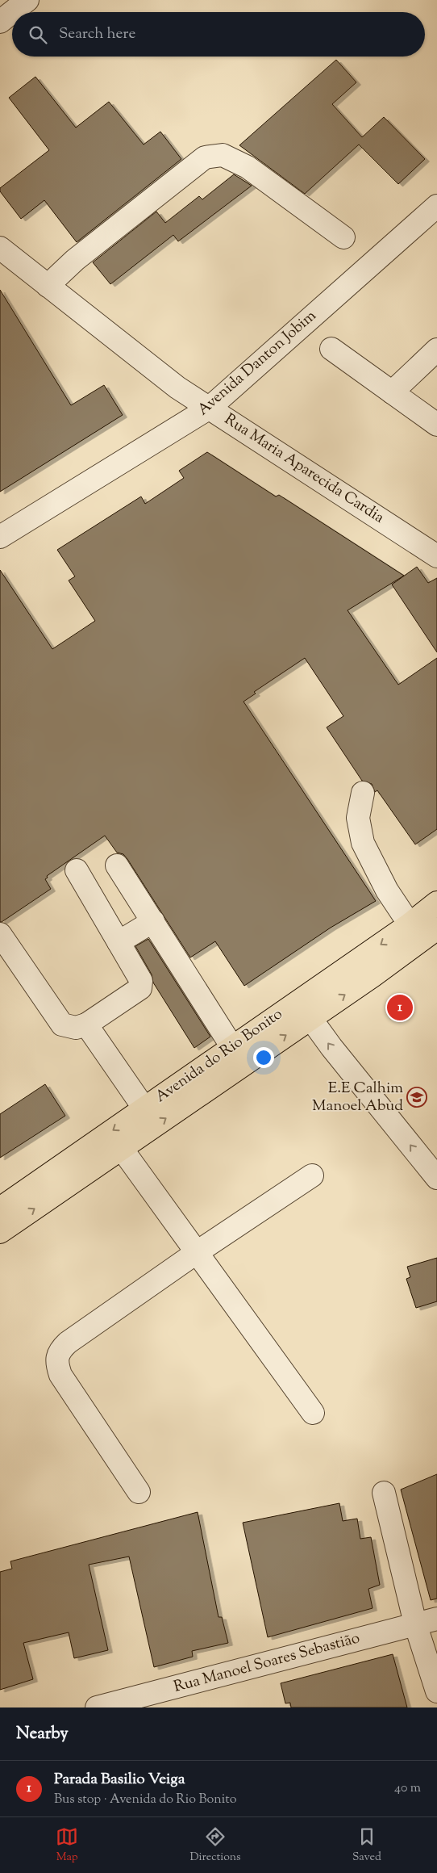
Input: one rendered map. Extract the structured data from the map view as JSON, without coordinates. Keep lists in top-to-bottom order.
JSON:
{
  "streets": {
    "main road": ["Avenida do Rio Bonito"],
    "street": ["Avenida Danton Jobim", "Rua Maria Aparecida Cardia", "Rua Manoel Soares Sebastião"]
  },
  "crossings": [
    ["Avenida Danton Jobim", "Rua Maria Aparecida Cardia"]
  ],
  "places": {
    "school or university": ["E.E Calhim Manoel Abud"]
  },
  "page": {
    "search": "Search here",
    "pins": "1",
    "heading": "Nearby",
    "list": [
      {
        "mark": "1",
        "name": "Parada Basilio Veiga",
        "note": "Bus stop · Avenida do Rio Bonito",
        "value": "40 m"
      }
    ],
    "nav": ["Map", "Directions", "Saved"]
  }
}
